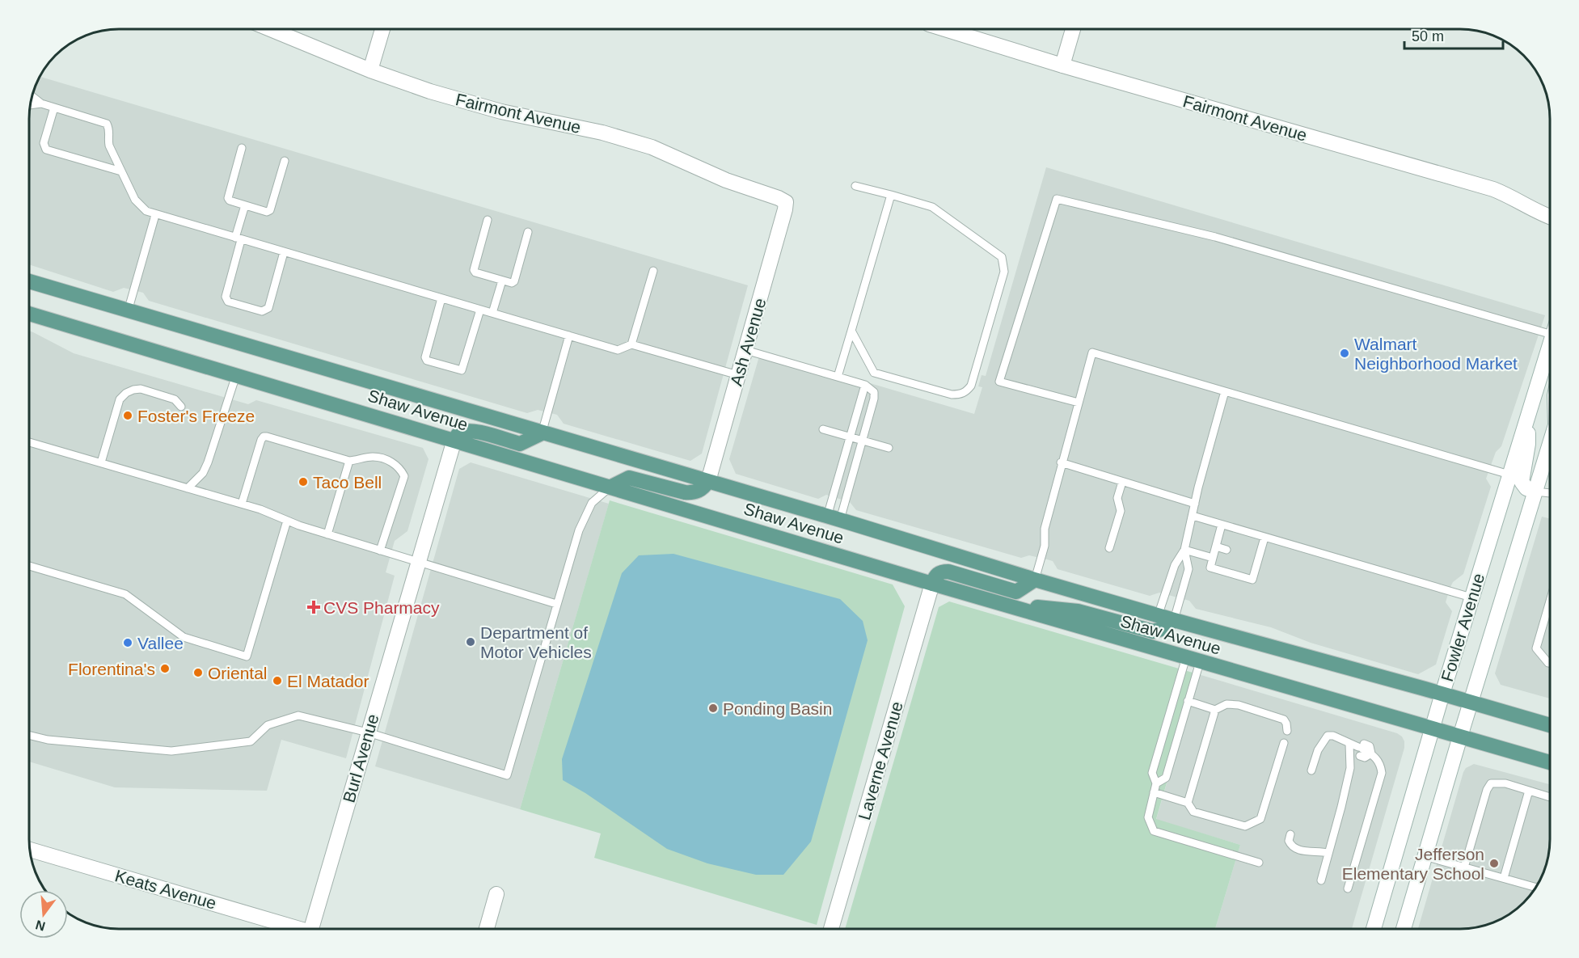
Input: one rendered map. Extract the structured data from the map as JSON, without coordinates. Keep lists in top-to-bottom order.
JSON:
{
  "streets": {
    "main road": ["Shaw Avenue"],
    "street": [
      "Fairmont Avenue",
      "Ash Avenue",
      "Fowler Avenue",
      "Burl Avenue",
      "Laverne Avenue",
      "Keats Avenue"
    ]
  },
  "crossings": [
    ["Fairmont Avenue", "Ash Avenue"],
    ["Ash Avenue", "Shaw Avenue"],
    ["Shaw Avenue", "Fowler Avenue"],
    ["Shaw Avenue", "Burl Avenue"],
    ["Shaw Avenue", "Laverne Avenue"]
  ],
  "places": {
    "other": [
      "Walmart Neighborhood Market",
      "Foster's Freeze",
      "Taco Bell",
      "Department of Motor Vehicles",
      "Vallee",
      "Florentina's",
      "Oriental",
      "El Matador",
      "Ponding Basin",
      "Jefferson Elementary School"
    ],
    "health": ["CVS Pharmacy"]
  },
  "scale_bar": "50 m",
  "north": "bottom"
}
